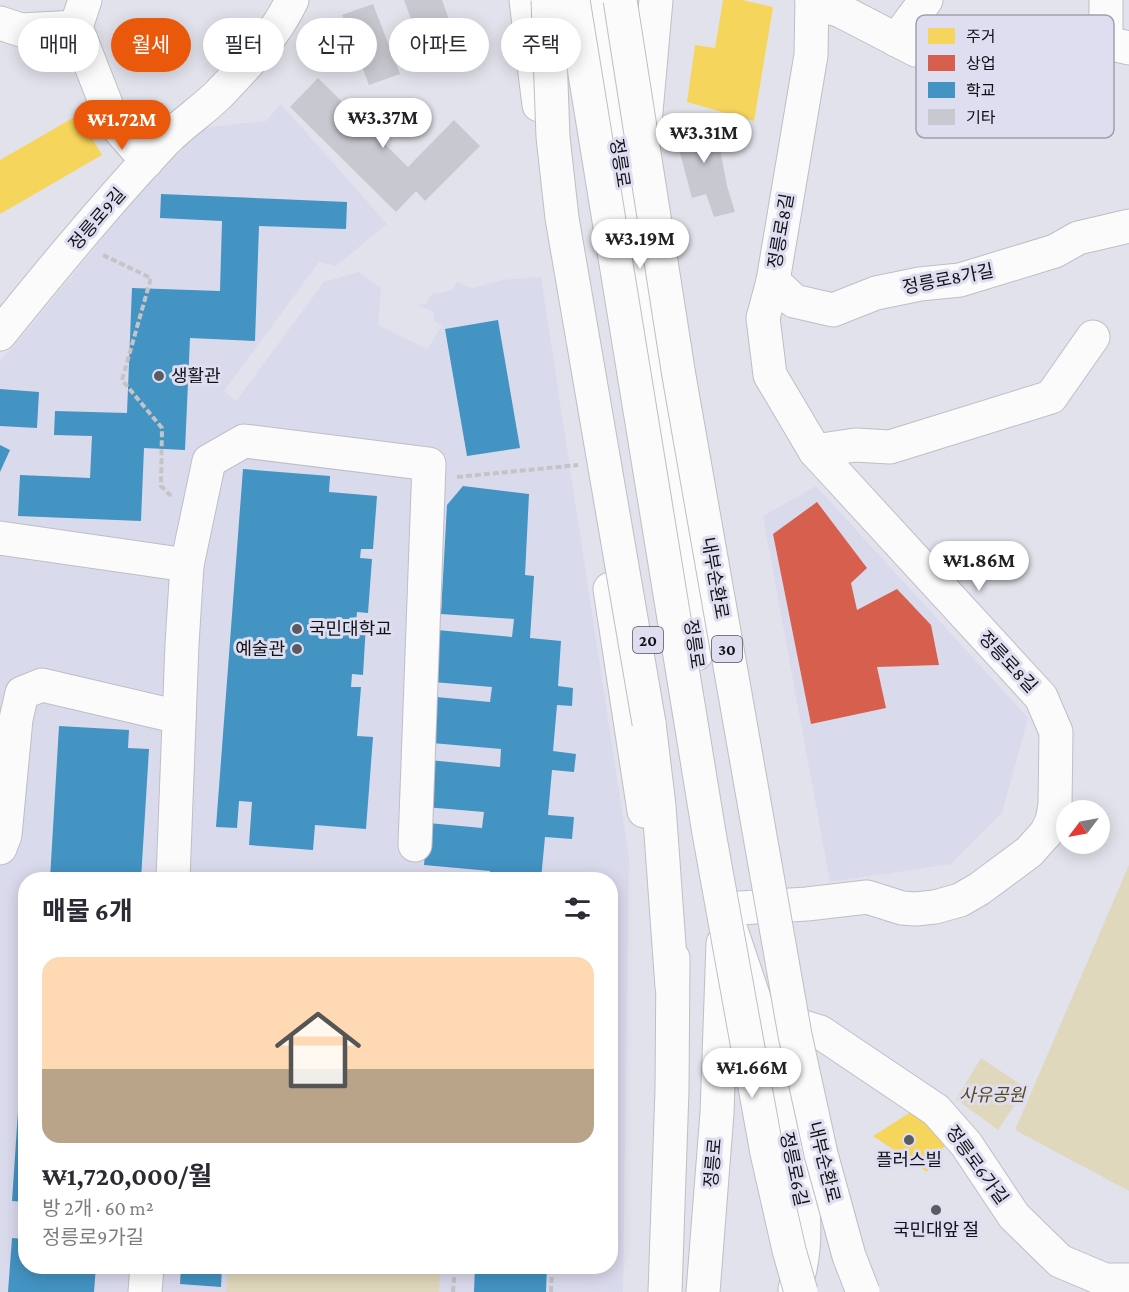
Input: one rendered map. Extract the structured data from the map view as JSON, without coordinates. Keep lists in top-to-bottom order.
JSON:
{
  "streets": {
    "main road": [
      "정릉로",
      "정릉로9길",
      "정릉로8길",
      "정릉로8가길",
      "내부순환로",
      "20",
      "30",
      "정릉로6가길",
      "정릉로6길"
    ]
  },
  "crossings": [
    ["정릉로", "정릉로8길"],
    ["정릉로", "정릉로6길"],
    ["정릉로8길", "정릉로8가길"],
    ["정릉로8길", "정릉로6길"],
    ["정릉로6가길", "정릉로6길"]
  ],
  "parks": ["사유공원"],
  "places": [
    "생활관",
    "국민대학교",
    "예술관",
    "플러스빌",
    "국민대앞 절"
  ],
  "legend": [
    "주거",
    "상업",
    "학교",
    "기타"
  ],
  "north": "bottom left",
  "page": {
    "chip": [
      "매매",
      "월세",
      "필터",
      "신규",
      "아파트",
      "주택"
    ],
    "price": [
      "₩3.37M",
      "₩1.72M",
      "₩3.31M",
      "₩3.19M",
      "₩1.86M",
      "₩1.66M"
    ],
    "heading": "매물 6개",
    "list": [
      {
        "name": "₩1,720,000/월",
        "note": "방 2개 · 60 m² · 정릉로9가길"
      }
    ]
  }
}
